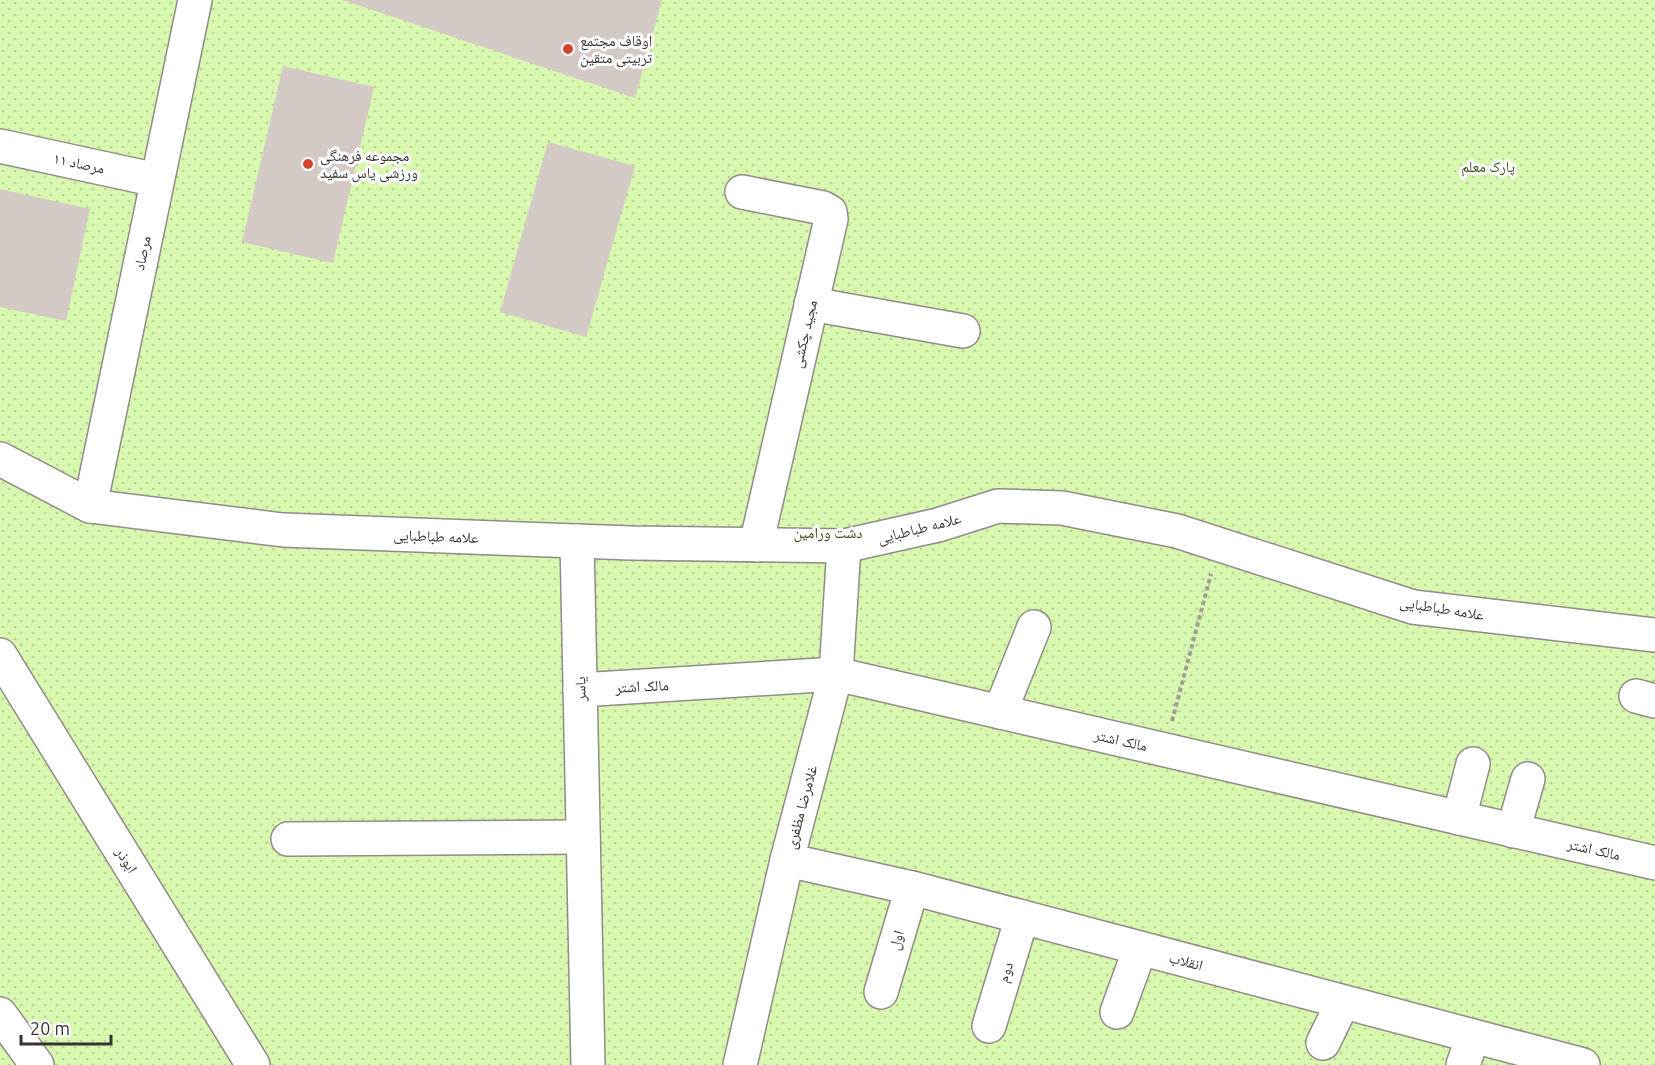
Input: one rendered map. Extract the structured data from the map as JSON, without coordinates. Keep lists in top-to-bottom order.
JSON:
{
  "streets": {
    "street": [
      "مرصاد ۱۱",
      "مرصاد",
      "مجید چکشی",
      "علامه طباطبایی",
      "مالک اشتر",
      "یاسر",
      "غلامرضا مظفری",
      "ابوذر",
      "اول",
      "انقلاب",
      "دوم"
    ]
  },
  "crossings": [
    ["مرصاد ۱۱", "مرصاد"],
    ["مرصاد", "علامه طباطبایی"],
    ["مجید چکشی", "علامه طباطبایی"],
    ["علامه طباطبایی", "یاسر"],
    ["علامه طباطبایی", "غلامرضا مظفری"],
    ["مالک اشتر", "یاسر"],
    ["مالک اشتر", "غلامرضا مظفری"],
    ["غلامرضا مظفری", "انقلاب"],
    ["اول", "انقلاب"],
    ["انقلاب", "دوم"]
  ],
  "parks": ["پارک معلم", "دشت ورامین"],
  "places": ["اوقاف مجتمع تربیتی متقین", "مجموعه فرهنگی ورزشی یاس سفید"],
  "scale_bar": "20 m"
}
